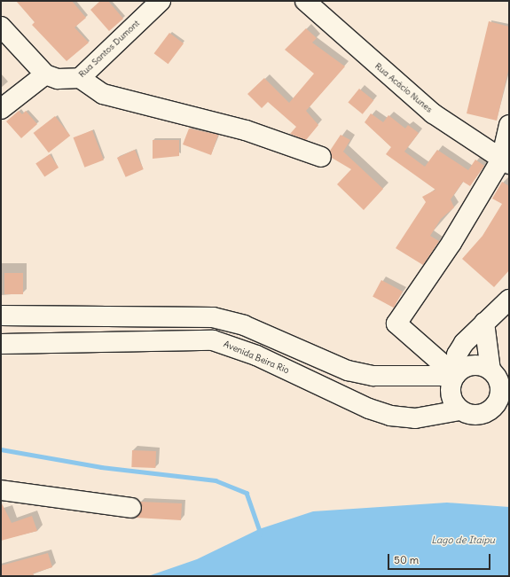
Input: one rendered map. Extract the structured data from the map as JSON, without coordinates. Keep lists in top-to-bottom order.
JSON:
{
  "streets": {
    "street": ["Rua Santos Dumont", "Rua Acácio Nunes", "Avenida Beira Rio"]
  },
  "water": ["Lago de Itaipu"],
  "scale_bar": "50 m"
}
